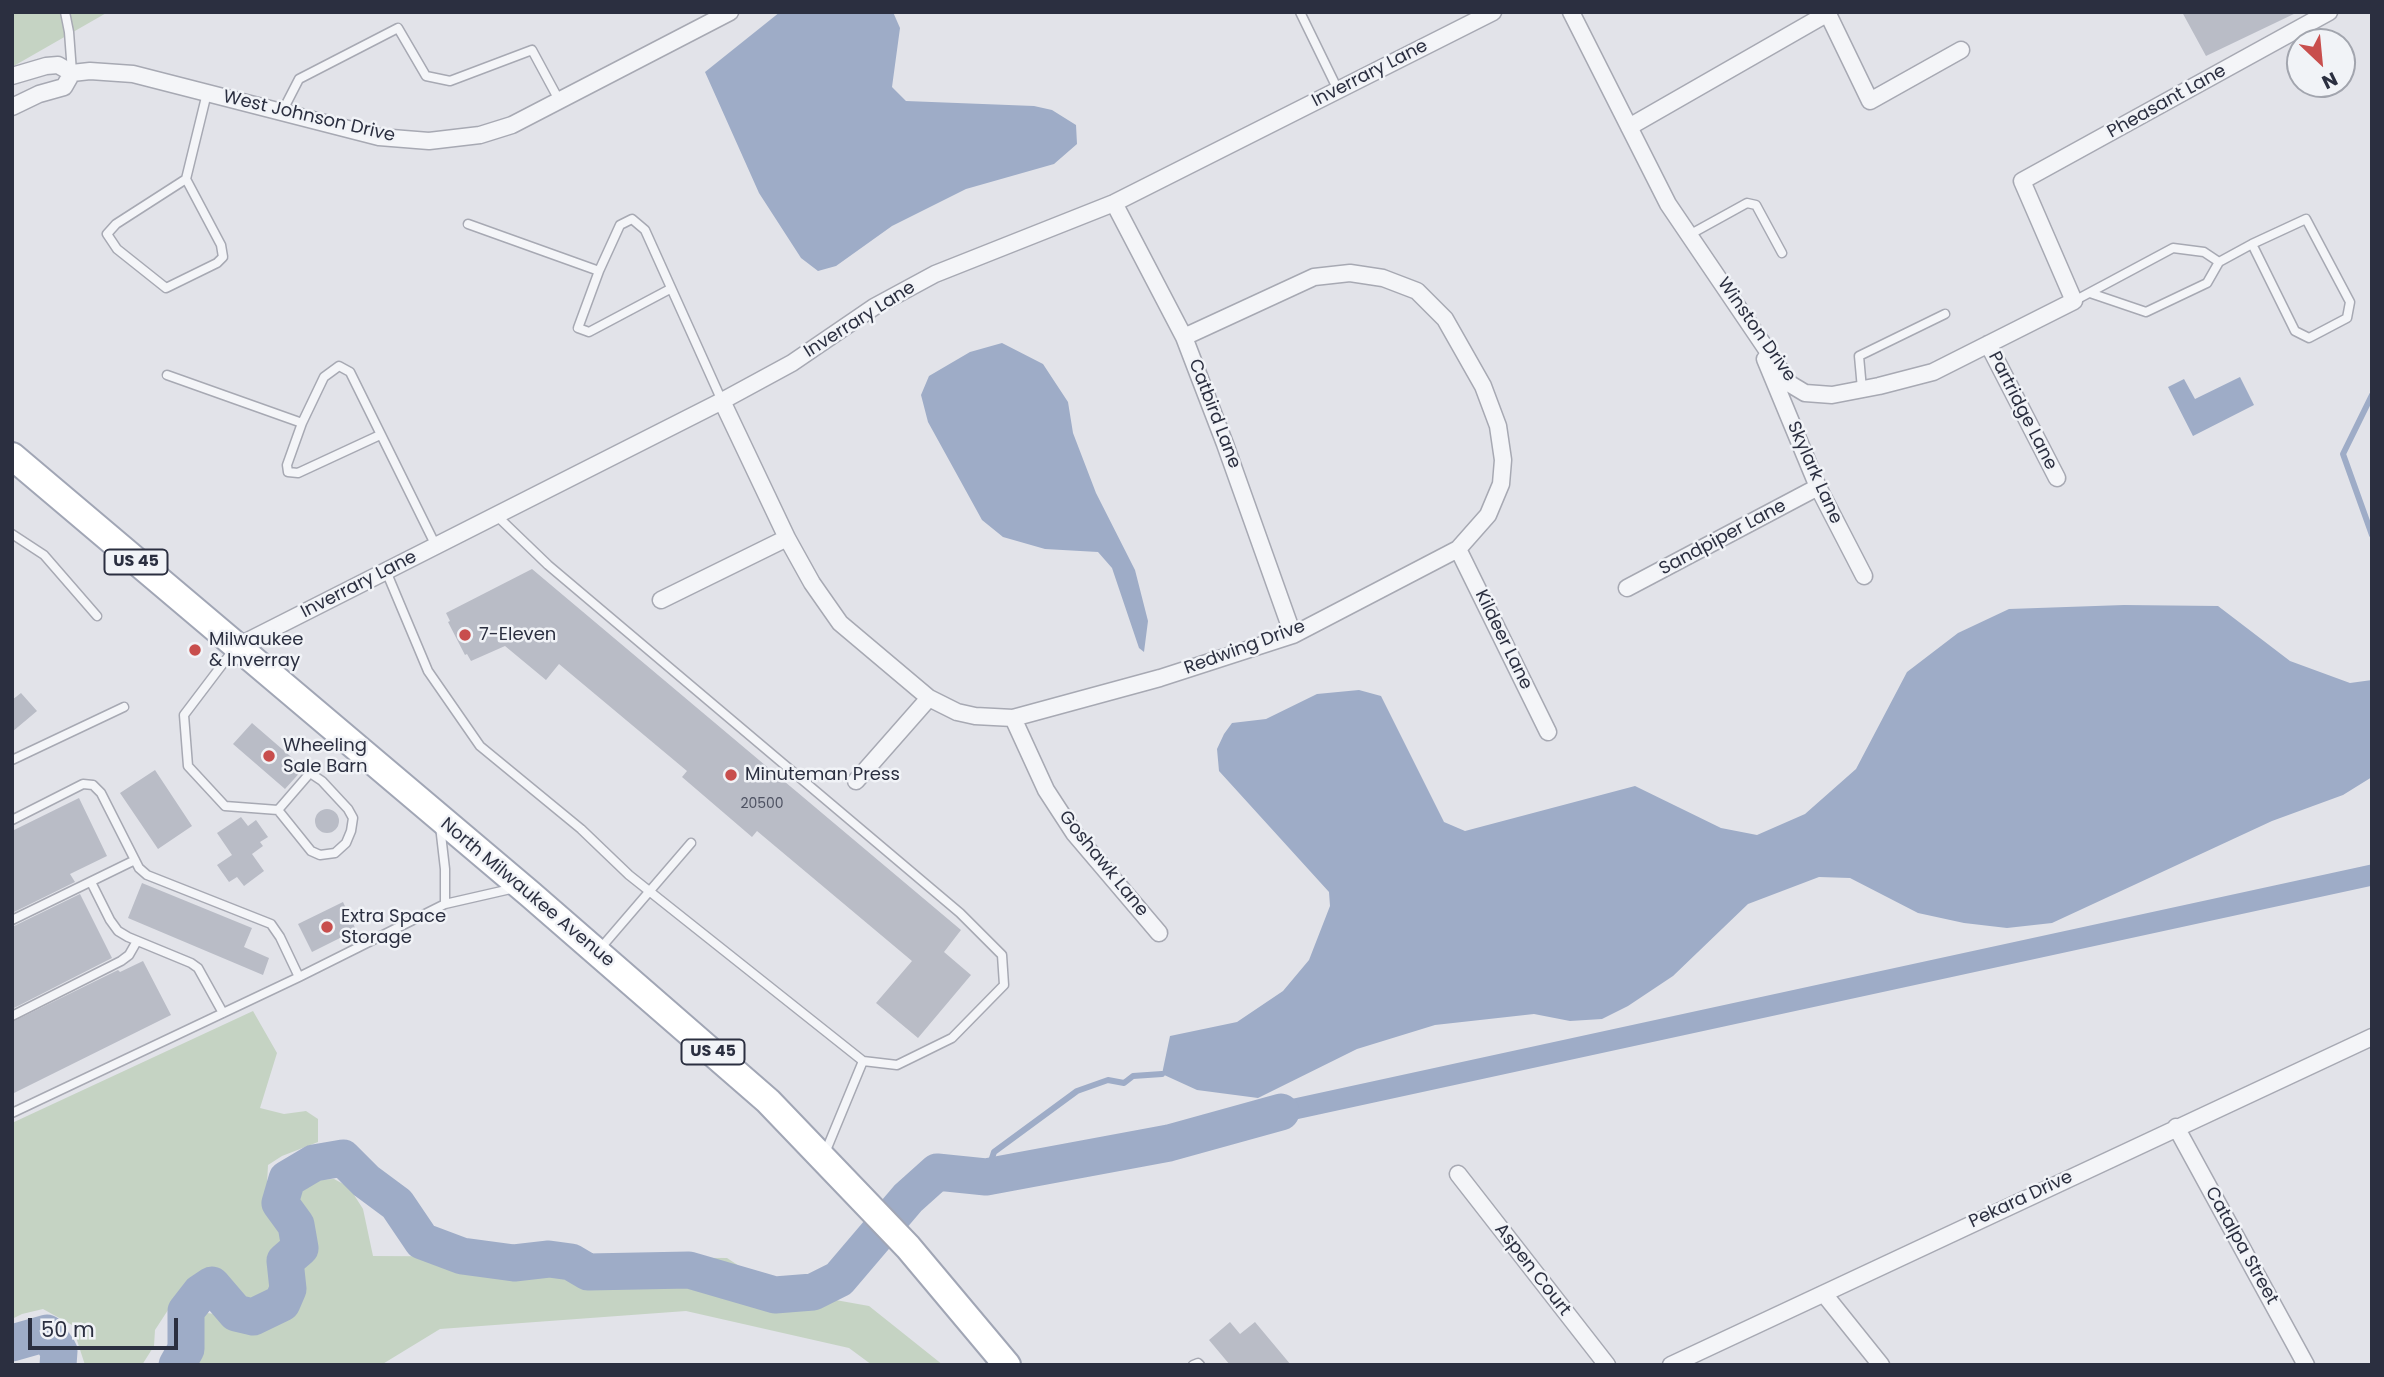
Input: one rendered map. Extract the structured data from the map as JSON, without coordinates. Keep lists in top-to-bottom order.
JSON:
{
  "streets": {
    "main road": ["US 45", "North Milwaukee Avenue"],
    "street": [
      "Inverrary Lane",
      "Pheasant Lane",
      "West Johnson Drive",
      "Winston Drive",
      "Partridge Lane",
      "Catbird Lane",
      "Skylark Lane",
      "Sandpiper Lane",
      "Kildeer Lane",
      "Redwing Drive",
      "Goshawk Lane",
      "Pekara Drive",
      "Catalpa Street",
      "Aspen Court"
    ]
  },
  "crossings": [
    ["Inverrary Lane", "Catbird Lane"],
    ["Inverrary Lane", "Redwing Drive"],
    ["Inverrary Lane", "North Milwaukee Avenue"],
    ["Pheasant Lane", "Winston Drive"],
    ["Winston Drive", "Partridge Lane"],
    ["Winston Drive", "Skylark Lane"],
    ["Catbird Lane", "Redwing Drive"],
    ["Skylark Lane", "Sandpiper Lane"],
    ["Kildeer Lane", "Redwing Drive"],
    ["Redwing Drive", "Goshawk Lane"],
    ["Pekara Drive", "Catalpa Street"]
  ],
  "places": [
    "7-Eleven",
    "Milwaukee & Inverray",
    "Wheeling Sale Barn",
    "Minuteman Press",
    "Extra Space Storage"
  ],
  "house_numbers": ["20500"],
  "scale_bar": "50 m",
  "north": "bottom right"
}
